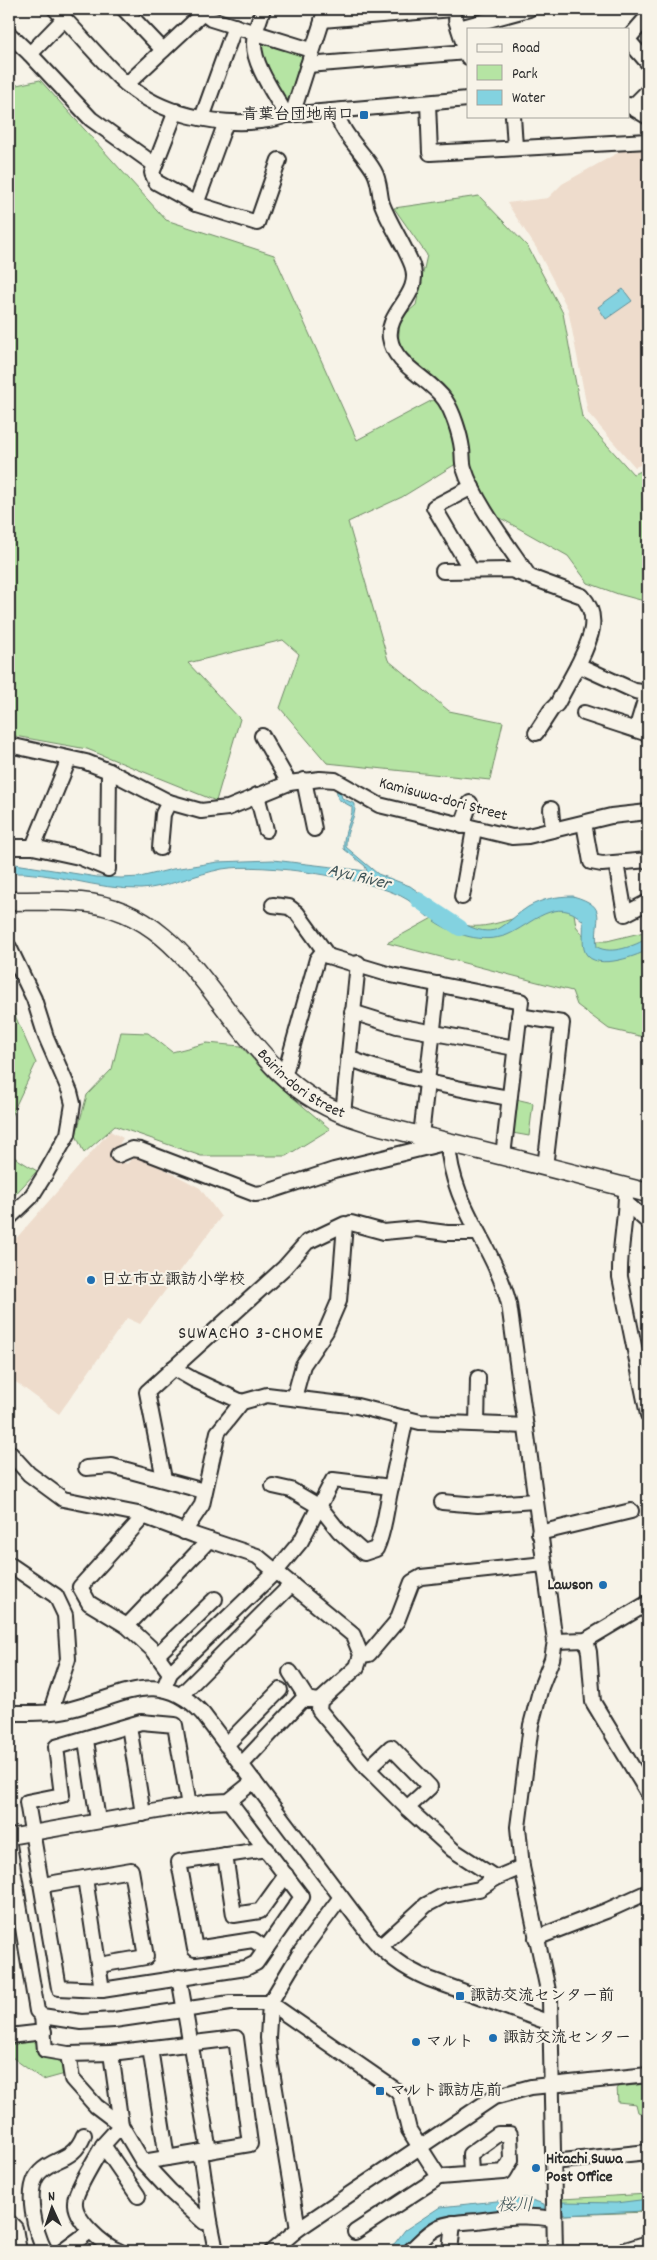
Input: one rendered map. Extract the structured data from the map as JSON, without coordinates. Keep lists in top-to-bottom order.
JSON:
{
  "streets": {
    "main road": ["Bairin-dori Street"],
    "street": ["Kamisuwa-dori Street"]
  },
  "districts": ["SUWACHO 3-CHOME"],
  "water": ["Ayu River", "桜川"],
  "places": {
    "transit": ["青葉台団地南口", "諏訪交流センター前", "マルト諏訪店前"],
    "other": [
      "日立市立諏訪小学校",
      "Lawson",
      "諏訪交流センター",
      "マルト",
      "Hitachi Suwa Post Office"
    ]
  },
  "legend": ["Road", "Park", "Water"],
  "north": "top"
}
